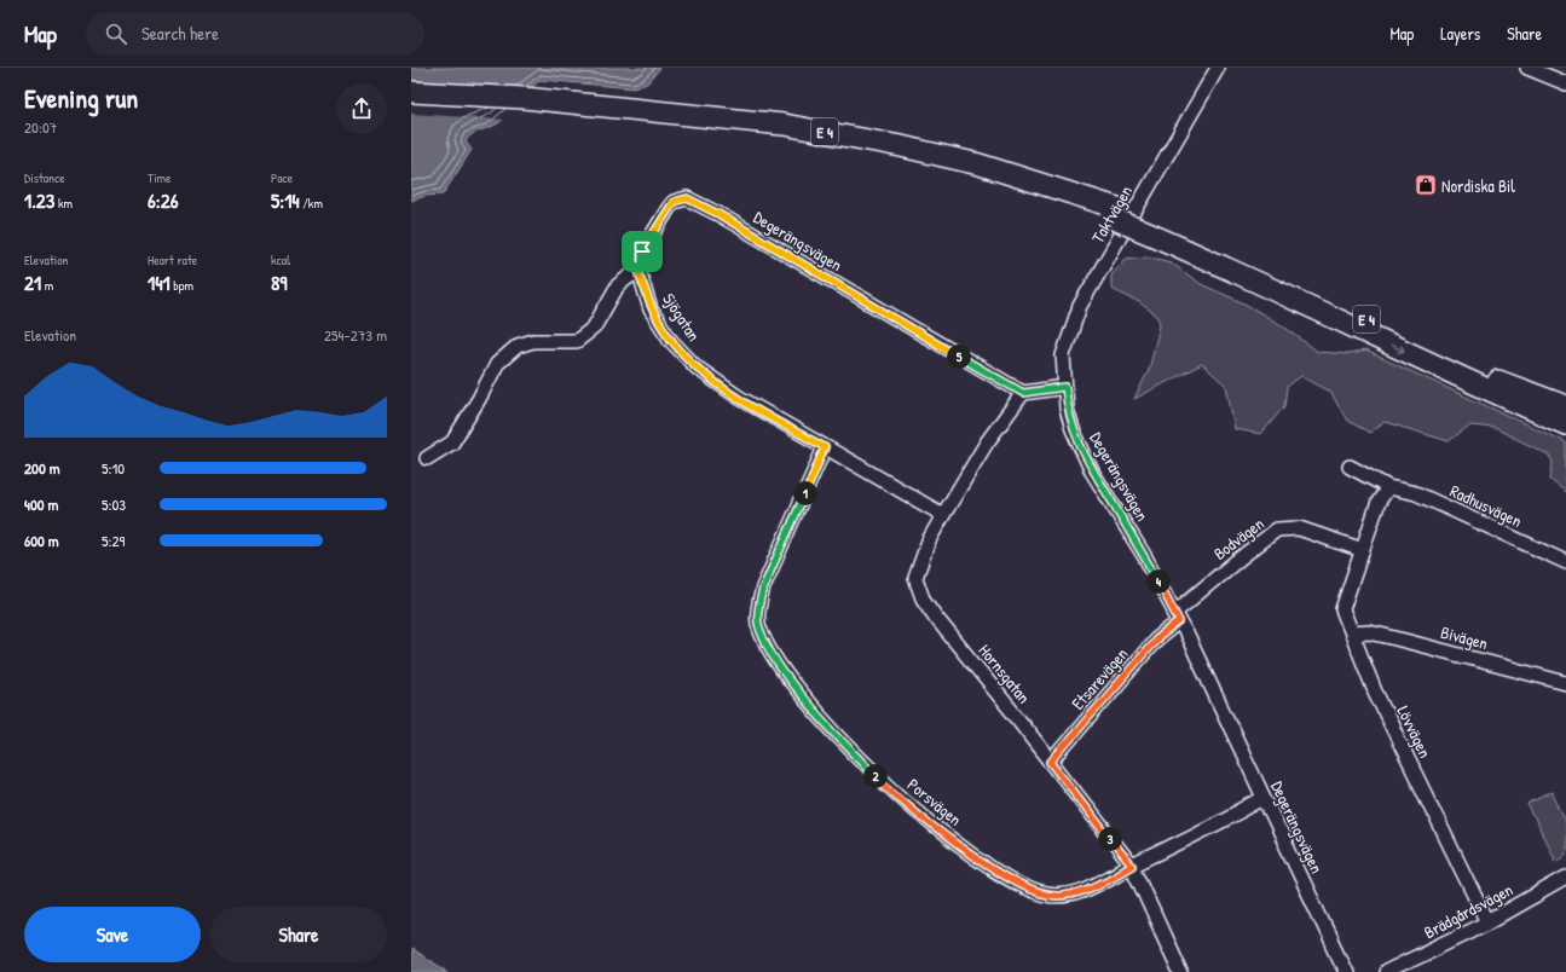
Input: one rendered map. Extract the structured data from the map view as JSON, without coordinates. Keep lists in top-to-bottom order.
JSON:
{
  "streets": {
    "highway": ["E 4"],
    "street": [
      "Taktvägen",
      "Degerängsvägen",
      "Sjögatan",
      "Radhusvägen",
      "Bodvägen",
      "Bivägen",
      "Hornsgatan",
      "Etsarevägen",
      "Lövvägen",
      "Porsvägen",
      "Brädgårdsvägen"
    ]
  },
  "crossings": [
    ["Taktvägen", "Degerängsvägen"],
    ["Degerängsvägen", "Sjögatan"],
    ["Degerängsvägen", "Bodvägen"],
    ["Degerängsvägen", "Hornsgatan"],
    ["Degerängsvägen", "Etsarevägen"],
    ["Degerängsvägen", "Porsvägen"],
    ["Sjögatan", "Hornsgatan"],
    ["Sjögatan", "Porsvägen"],
    ["Bodvägen", "Etsarevägen"],
    ["Bodvägen", "Lövvägen"],
    ["Bivägen", "Lövvägen"],
    ["Hornsgatan", "Etsarevägen"],
    ["Hornsgatan", "Porsvägen"],
    ["Lövvägen", "Brädgårdsvägen"]
  ],
  "places": {
    "shop": ["Nordiska Bil"]
  },
  "page": {
    "header": "Map",
    "search": "Search here",
    "nav": ["Map", "Layers", "Share"],
    "heading": ["Evening run", "20:07"],
    "stats": [
      ["Distance", "1.23 km"],
      ["Time", "6:26"],
      ["Pace", "5:14 /km"],
      ["Elevation", "21 m"],
      ["Heart rate", "141 bpm"],
      ["kcal", "89"]
    ],
    "chart": ["Elevation", "254–273 m"],
    "pins": [
      "5",
      "1",
      "4",
      "2",
      "3"
    ],
    "list": [
      {
        "name": "200 m",
        "note": "5:10"
      },
      {
        "name": "400 m",
        "note": "5:03"
      },
      {
        "name": "600 m",
        "note": "5:29"
      }
    ],
    "buttons": ["Save", "Share"]
  }
}
